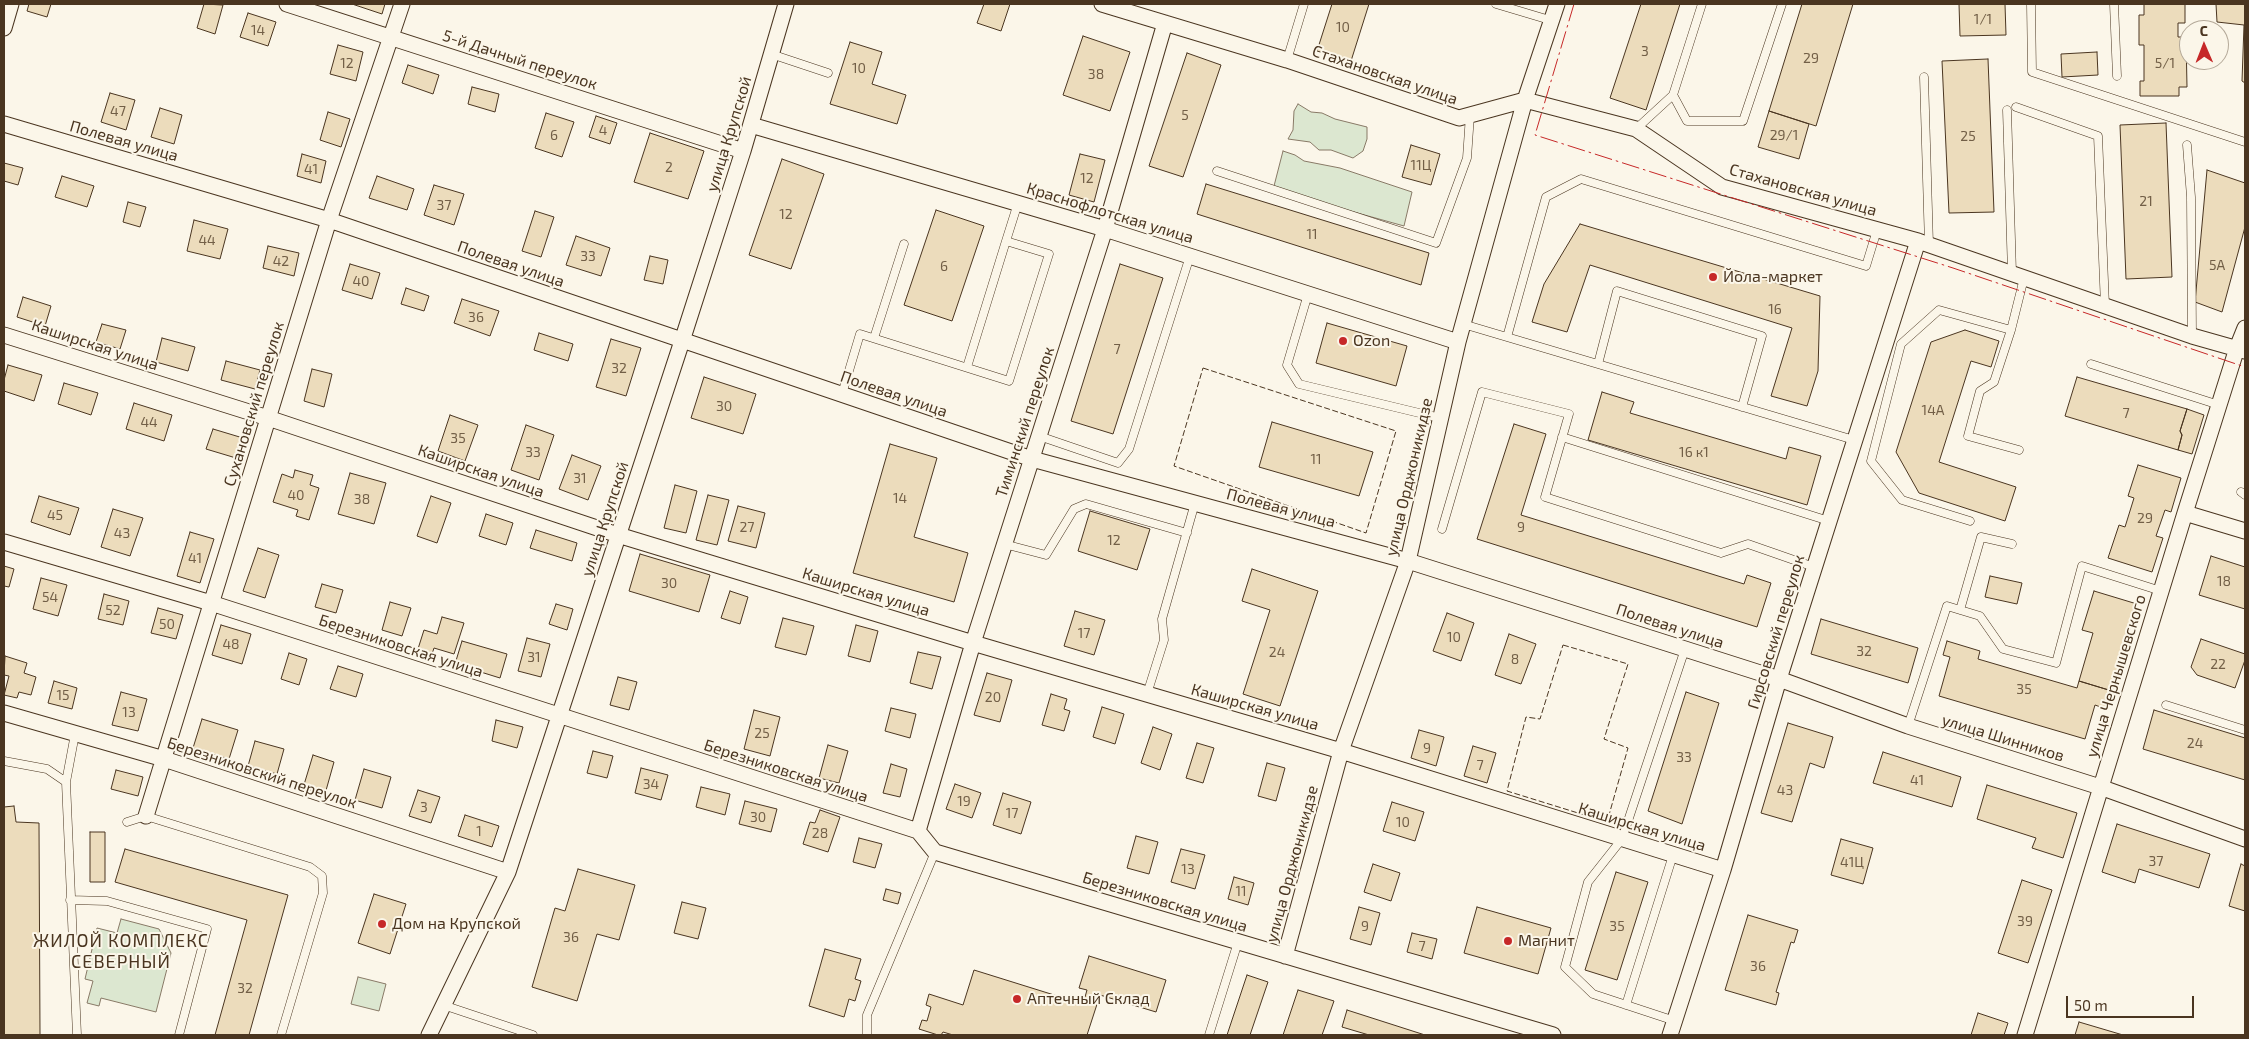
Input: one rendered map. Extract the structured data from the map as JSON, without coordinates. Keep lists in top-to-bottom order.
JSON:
{
  "streets": {
    "street": [
      "5-й Дачный переулок",
      "Стахановская улица",
      "улица Крупской",
      "Полевая улица",
      "Краснофлотская улица",
      "Каширская улица",
      "Сухановский переулок",
      "Тиминский переулок",
      "улица Орджоникидзе",
      "Гирсовский переулок",
      "Березниковская улица",
      "улица Чернышевского",
      "улица Шинников",
      "Березниковский переулок"
    ]
  },
  "crossings": [
    ["5-й Дачный переулок", "улица Крупской"],
    ["5-й Дачный переулок", "Сухановский переулок"],
    ["Стахановская улица", "Тиминский переулок"],
    ["Стахановская улица", "улица Орджоникидзе"],
    ["Стахановская улица", "Гирсовский переулок"],
    ["Стахановская улица", "улица Чернышевского"],
    ["улица Крупской", "Полевая улица"],
    ["улица Крупской", "Краснофлотская улица"],
    ["улица Крупской", "Каширская улица"],
    ["улица Крупской", "Березниковская улица"],
    ["улица Крупской", "Березниковский переулок"],
    ["Полевая улица", "Сухановский переулок"],
    ["Полевая улица", "Тиминский переулок"],
    ["Полевая улица", "улица Орджоникидзе"],
    ["Полевая улица", "Гирсовский переулок"],
    ["Полевая улица", "улица Шинников"],
    ["Краснофлотская улица", "Тиминский переулок"],
    ["Краснофлотская улица", "улица Орджоникидзе"],
    ["Каширская улица", "Сухановский переулок"],
    ["Каширская улица", "Тиминский переулок"],
    ["Каширская улица", "улица Орджоникидзе"],
    ["Каширская улица", "Гирсовский переулок"],
    ["Сухановский переулок", "Березниковская улица"],
    ["Сухановский переулок", "Березниковский переулок"],
    ["Тиминский переулок", "Березниковская улица"],
    ["улица Орджоникидзе", "Березниковская улица"],
    ["Гирсовский переулок", "улица Шинников"],
    ["улица Чернышевского", "улица Шинников"]
  ],
  "districts": ["ЖИЛОЙ КОМПЛЕКС СЕВЕРНЫЙ"],
  "places": [
    "Йола-маркет",
    "Ozon",
    "Дом на Крупской",
    "Магнит",
    "Аптечный Склад"
  ],
  "house_numbers": [
    "1/1",
    "10",
    "14",
    "3",
    "29",
    "12",
    "5/1",
    "10",
    "38",
    "47",
    "5",
    "4",
    "6",
    "29/1",
    "25",
    "11Ц",
    "2",
    "41",
    "12",
    "21",
    "37",
    "12",
    "11",
    "44",
    "33",
    "42",
    "5А",
    "6",
    "40",
    "16",
    "36",
    "7",
    "32",
    "30",
    "14А",
    "7",
    "44",
    "35",
    "33",
    "16 к1",
    "11",
    "31",
    "40",
    "14",
    "38",
    "45",
    "29",
    "27",
    "9",
    "43",
    "12",
    "41",
    "18",
    "30",
    "54",
    "52",
    "50",
    "17",
    "10",
    "48",
    "32",
    "24",
    "31",
    "8",
    "22",
    "35",
    "15",
    "20",
    "13",
    "25",
    "24",
    "9",
    "33",
    "7",
    "41",
    "34",
    "43",
    "19",
    "3",
    "17",
    "30",
    "10",
    "1",
    "28",
    "37",
    "41Ц",
    "13",
    "11",
    "39",
    "9",
    "35",
    "36",
    "7",
    "36",
    "32"
  ],
  "scale_bar": "50 m",
  "north": "top"
}
